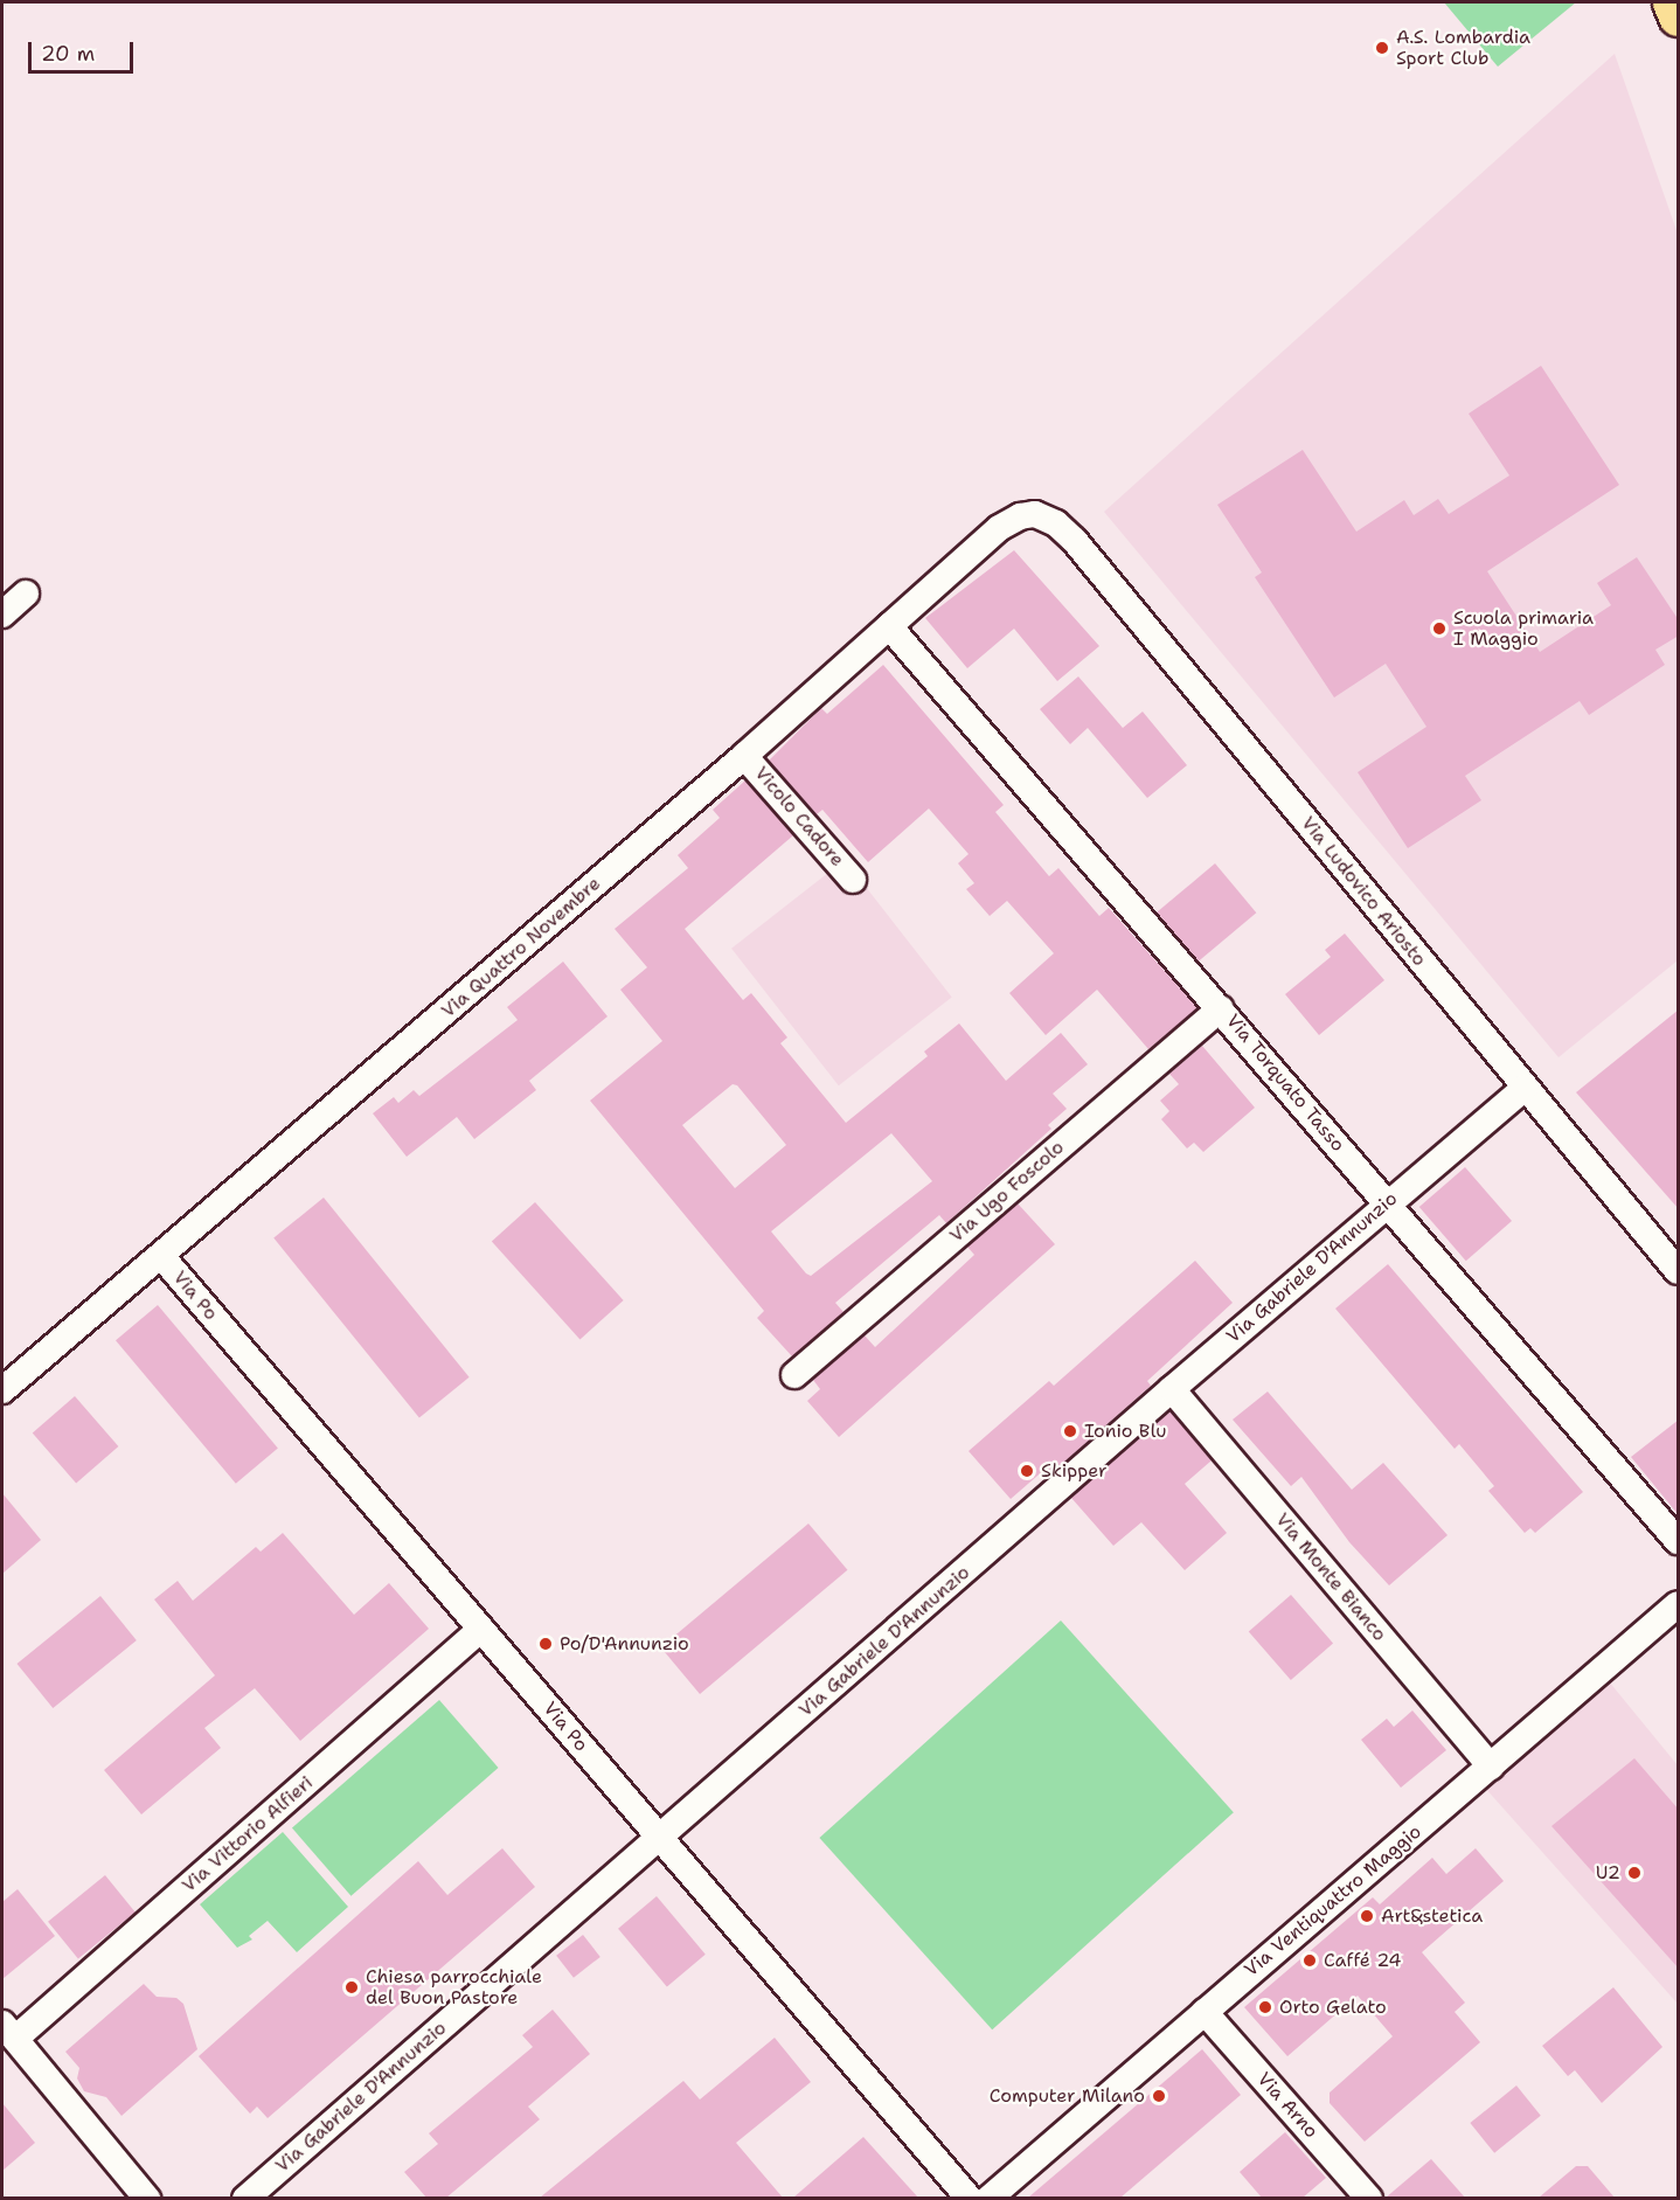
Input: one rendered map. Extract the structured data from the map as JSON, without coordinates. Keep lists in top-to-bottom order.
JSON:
{
  "streets": {
    "street": [
      "Vicolo Cadore",
      "Via Ludovico Ariosto",
      "Via Quattro Novembre",
      "Via Torquato Tasso",
      "Via Ugo Foscolo",
      "Via Gabriele D'Annunzio",
      "Via Po",
      "Via Monte Bianco",
      "Via Vittorio Alfieri",
      "Via Ventiquattro Maggio",
      "Via Arno"
    ]
  },
  "crossings": [
    ["Vicolo Cadore", "Via Quattro Novembre"],
    ["Via Ludovico Ariosto", "Via Quattro Novembre"],
    ["Via Ludovico Ariosto", "Via Gabriele D'Annunzio"],
    ["Via Quattro Novembre", "Via Torquato Tasso"],
    ["Via Quattro Novembre", "Via Po"],
    ["Via Torquato Tasso", "Via Ugo Foscolo"],
    ["Via Torquato Tasso", "Via Gabriele D'Annunzio"],
    ["Via Gabriele D'Annunzio", "Via Po"],
    ["Via Gabriele D'Annunzio", "Via Monte Bianco"],
    ["Via Po", "Via Vittorio Alfieri"],
    ["Via Monte Bianco", "Via Ventiquattro Maggio"],
    ["Via Ventiquattro Maggio", "Via Arno"]
  ],
  "places": [
    "A.S. Lombardia Sport Club",
    "Scuola primaria I Maggio",
    "Ionio Blu",
    "Skipper",
    "Po/D'Annunzio",
    "U2",
    "Art&stetica",
    "Caffé 24",
    "Chiesa parrocchiale del Buon Pastore",
    "Orto Gelato",
    "Computer Milano"
  ],
  "scale_bar": "20 m"
}
